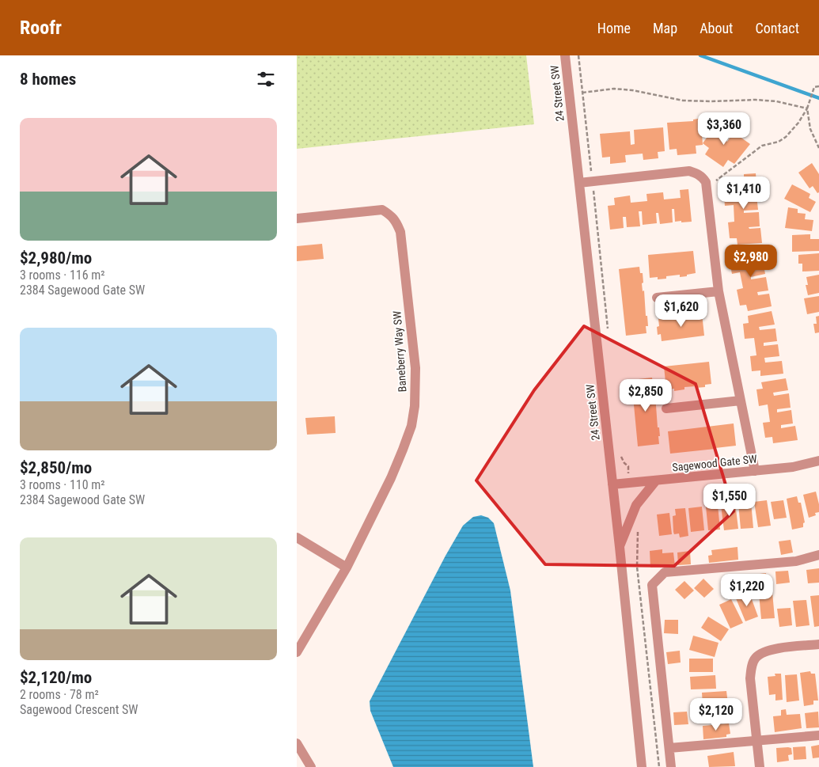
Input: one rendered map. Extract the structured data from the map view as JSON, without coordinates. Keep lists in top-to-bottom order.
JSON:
{
  "streets": {
    "street": ["24 Street SW", "Baneberry Way SW", "Sagewood Gate SW"]
  },
  "crossings": [
    ["24 Street SW", "Sagewood Gate SW"]
  ],
  "page": {
    "header": "Roofr",
    "nav": [
      "Home",
      "Map",
      "About",
      "Contact"
    ],
    "heading": "8 homes",
    "list": [
      {
        "name": "$2,980/mo",
        "note": "3 rooms · 116 m² · 2384 Sagewood Gate SW"
      },
      {
        "name": "$2,850/mo",
        "note": "3 rooms · 110 m² · 2384 Sagewood Gate SW"
      },
      {
        "name": "$2,120/mo",
        "note": "2 rooms · 78 m² · Sagewood Crescent SW"
      }
    ],
    "price": [
      "$3,360",
      "$1,410",
      "$2,980",
      "$1,620",
      "$2,850",
      "$1,550",
      "$1,220",
      "$2,120"
    ]
  }
}
